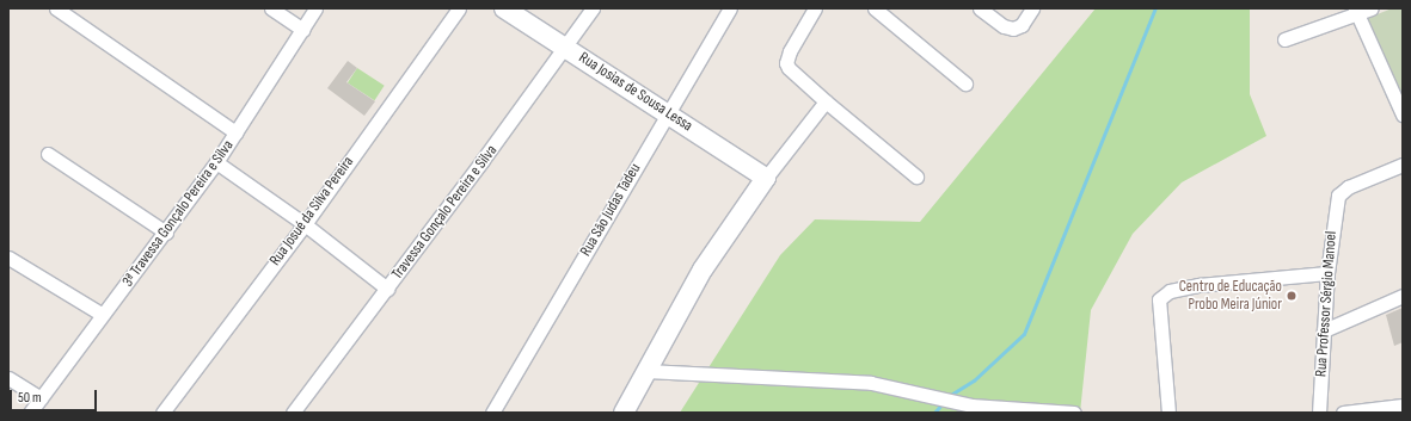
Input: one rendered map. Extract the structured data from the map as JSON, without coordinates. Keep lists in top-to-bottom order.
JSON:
{
  "streets": {
    "street": [
      "Rua Josias de Sousa Lessa",
      "Rua São Judas Tadeu",
      "Rua Josué da Silva Pereira",
      "Travessa Gonçalo Pereira e Silva",
      "3ª Travessa Gonçalo Pereira e Silva",
      "Rua Professor Sérgio Manoel"
    ]
  },
  "crossings": [
    ["Rua Josias de Sousa Lessa", "Rua São Judas Tadeu"],
    ["Rua Josias de Sousa Lessa", "Travessa Gonçalo Pereira e Silva"]
  ],
  "places": ["Centro de Educação Probo Meira Júnior"],
  "scale_bar": "50 m"
}
